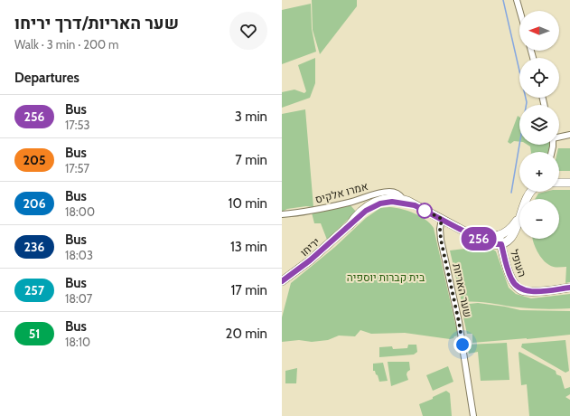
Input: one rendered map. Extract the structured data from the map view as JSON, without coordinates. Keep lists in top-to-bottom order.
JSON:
{
  "streets": {
    "main road": ["יריחו", "העופל"],
    "street": ["אמרו אלקיס", "שער האריות"]
  },
  "crossings": [
    ["אמרו אלקיס", "יריחו"],
    ["יריחו", "העופל"],
    ["יריחו", "שער האריות"]
  ],
  "parks": ["בית קברות יוספיה"],
  "lines": ["bus line 256"],
  "north": "left",
  "page": {
    "heading": [
      ["שער האריות/דרך יריחו", "Walk · 3 min · 200 m"],
      "Departures"
    ],
    "on_map": "256",
    "map_buttons": ["+", "−"],
    "list": [
      {
        "mark": "256",
        "name": "Bus",
        "note": "17:53",
        "value": "3 min"
      },
      {
        "mark": "205",
        "name": "Bus",
        "note": "17:57",
        "value": "7 min"
      },
      {
        "mark": "206",
        "name": "Bus",
        "note": "18:00",
        "value": "10 min"
      },
      {
        "mark": "236",
        "name": "Bus",
        "note": "18:03",
        "value": "13 min"
      },
      {
        "mark": "257",
        "name": "Bus",
        "note": "18:07",
        "value": "17 min"
      },
      {
        "mark": "51",
        "name": "Bus",
        "note": "18:10",
        "value": "20 min"
      }
    ]
  }
}
